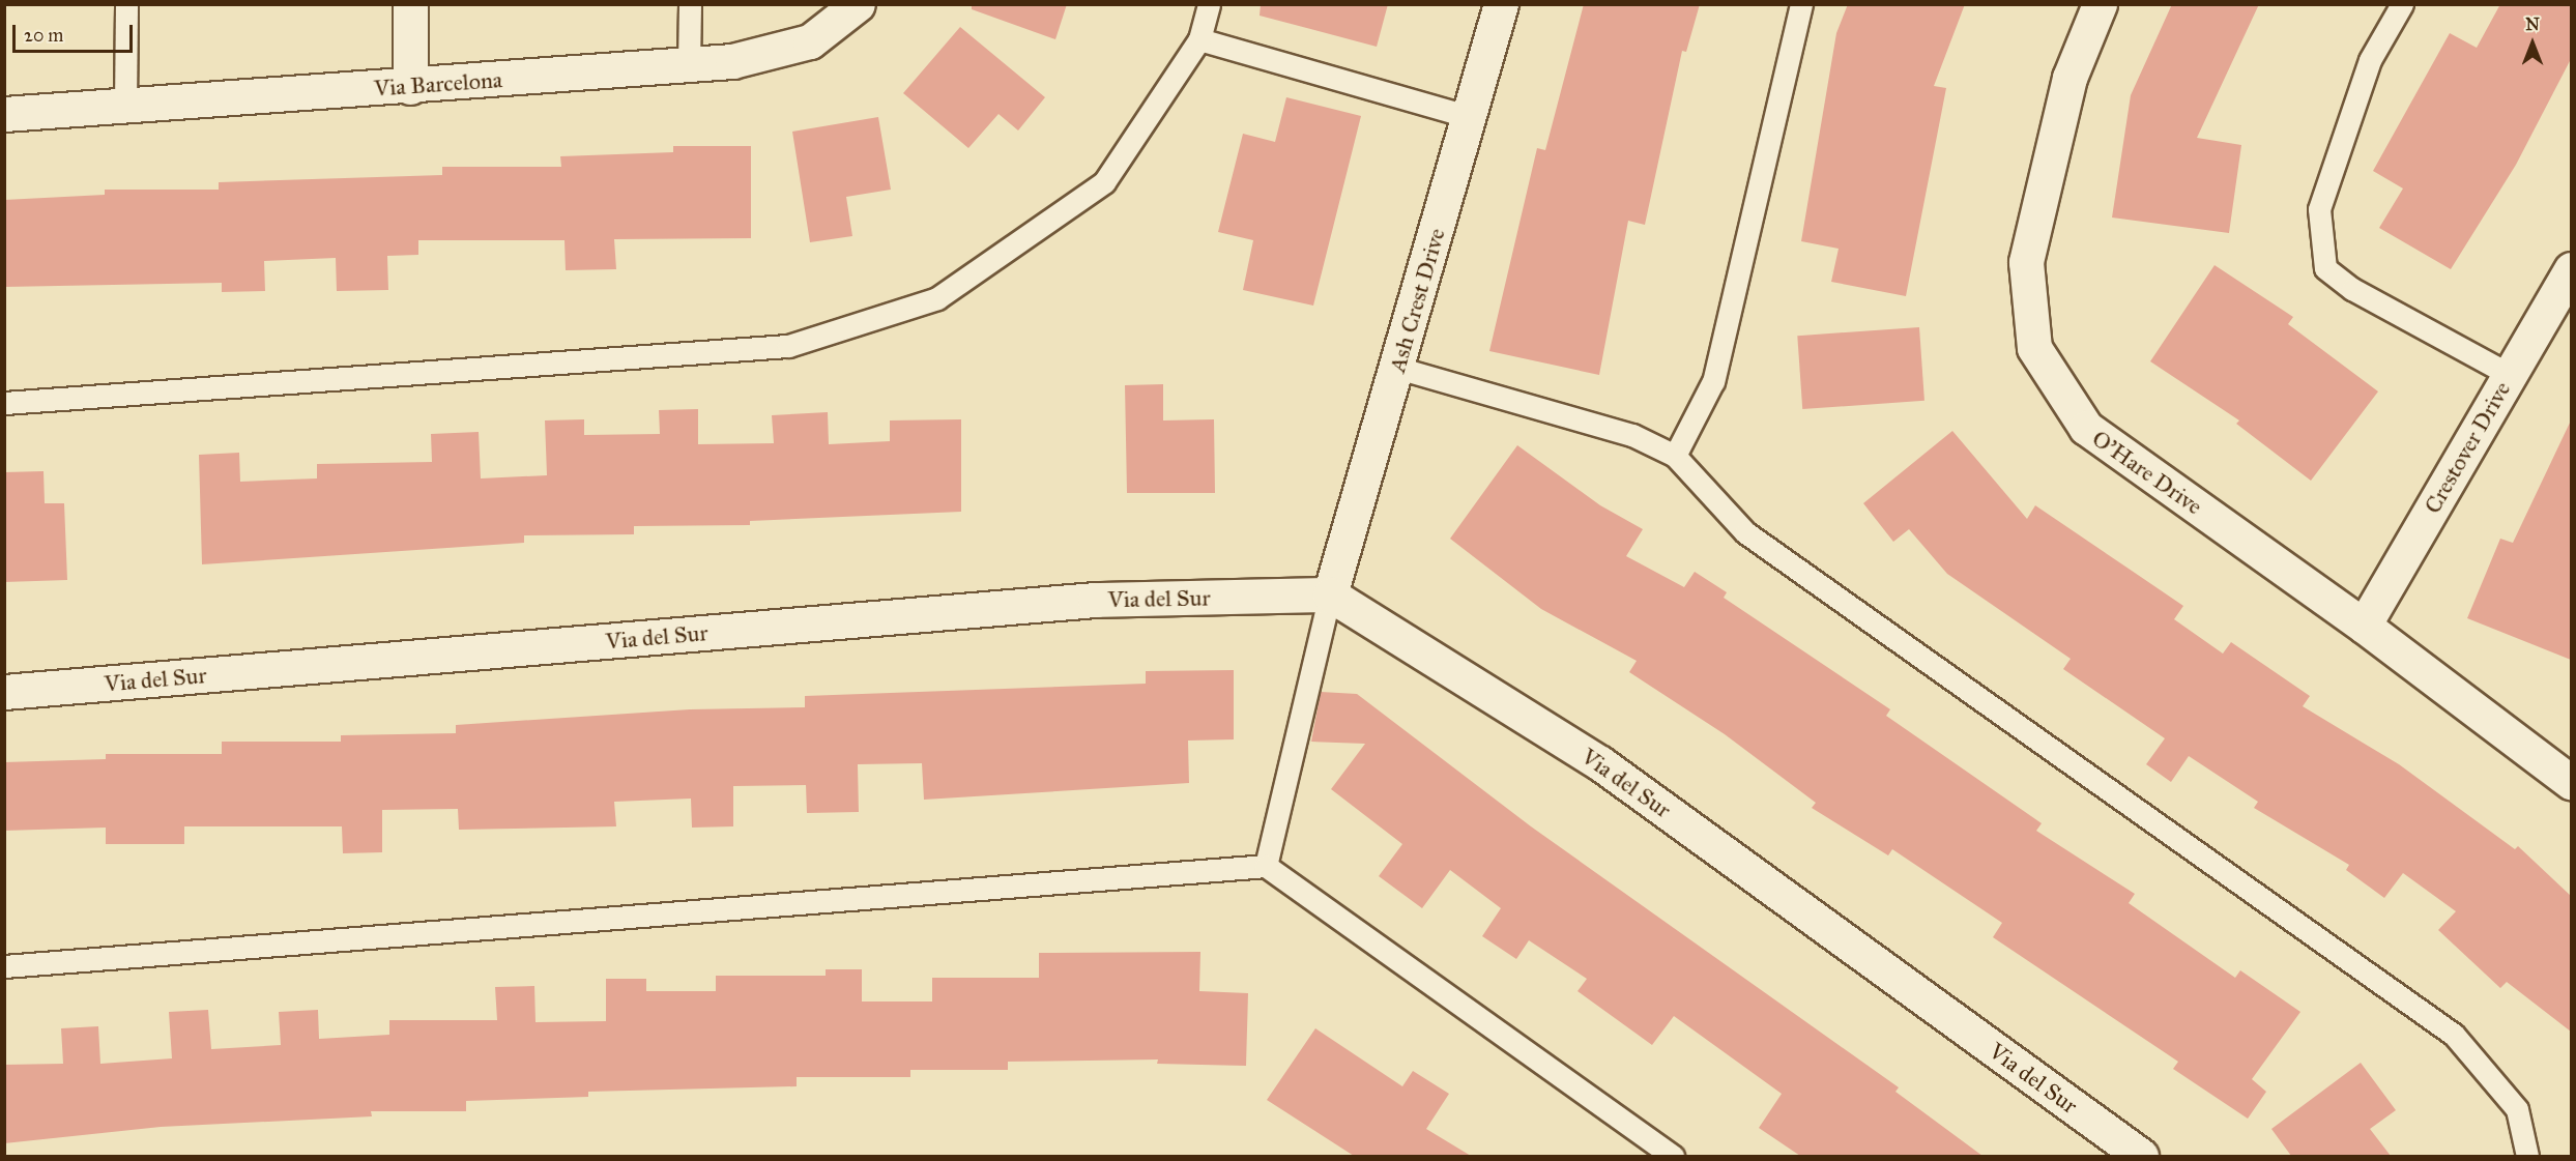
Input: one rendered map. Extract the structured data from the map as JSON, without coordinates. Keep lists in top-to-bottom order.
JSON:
{
  "streets": {
    "street": [
      "Via Barcelona",
      "Ash Crest Drive",
      "Crestover Drive",
      "O'Hare Drive",
      "Via del Sur"
    ]
  },
  "crossings": [
    ["Ash Crest Drive", "Via del Sur"],
    ["Crestover Drive", "O'Hare Drive"]
  ],
  "scale_bar": "20 m",
  "north": "top"
}
